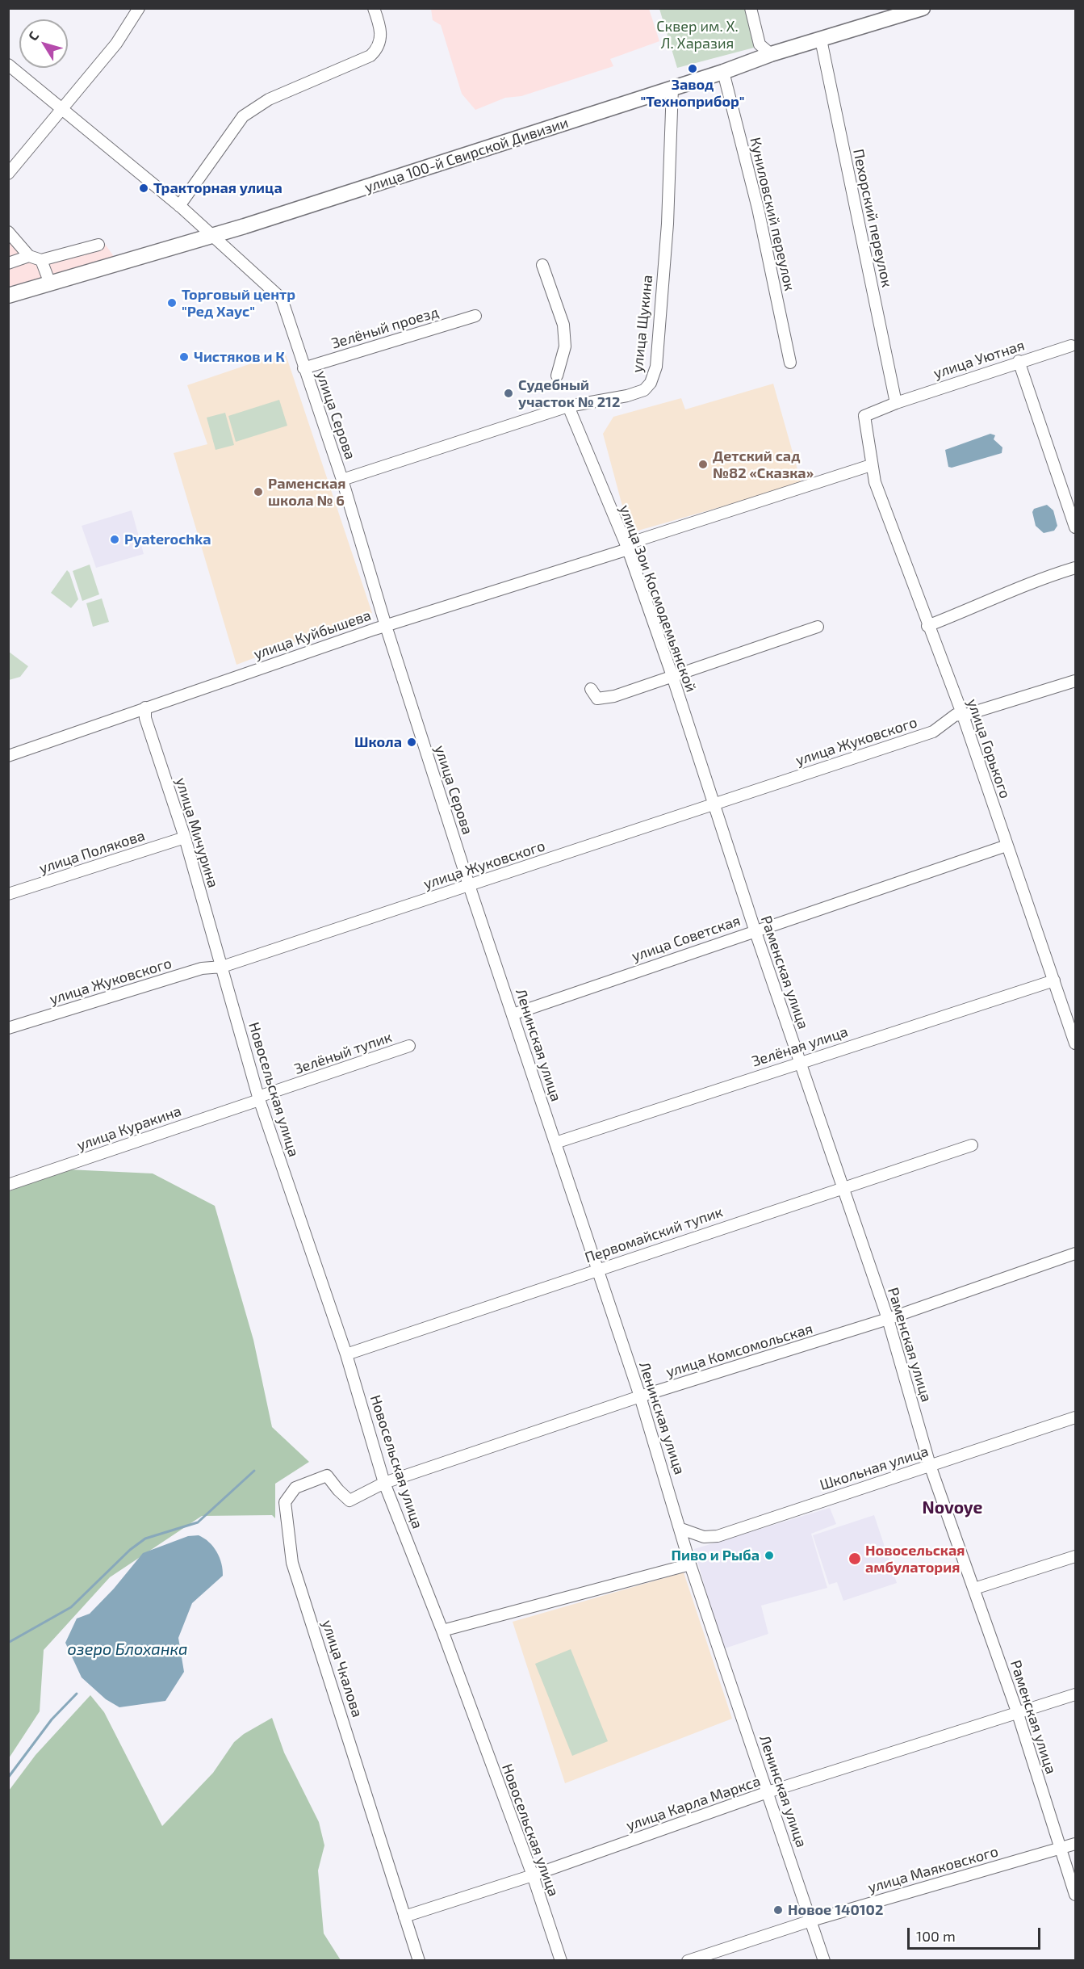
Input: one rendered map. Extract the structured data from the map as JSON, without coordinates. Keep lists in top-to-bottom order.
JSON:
{
  "streets": {
    "main road": ["улица 100-й Свирской Дивизии"],
    "street": [
      "Куниловский переулок",
      "Пехорский переулок",
      "улица Щукина",
      "Зелёный проезд",
      "улица Уютная",
      "улица Серова",
      "улица Зои Космодемьянской",
      "улица Куйбышева",
      "улица Жуковского",
      "улица Горького",
      "улица Мичурина",
      "улица Полякова",
      "улица Советская",
      "Раменская улица",
      "Ленинская улица",
      "Зелёная улица",
      "Зелёный тупик",
      "Новосельская улица",
      "улица Куракина",
      "Первомайский тупик",
      "улица Комсомольская",
      "Школьная улица",
      "улица Чкалова",
      "улица Карла Маркса",
      "улица Маяковского"
    ]
  },
  "crossings": [
    ["улица 100-й Свирской Дивизии", "Куниловский переулок"],
    ["улица 100-й Свирской Дивизии", "Пехорский переулок"],
    ["улица 100-й Свирской Дивизии", "улица Щукина"],
    ["улица 100-й Свирской Дивизии", "улица Серова"],
    ["Пехорский переулок", "улица Уютная"],
    ["Пехорский переулок", "улица Горького"],
    ["улица Щукина", "улица Серова"],
    ["улица Щукина", "улица Зои Космодемьянской"],
    ["Зелёный проезд", "улица Серова"],
    ["улица Уютная", "улица Горького"],
    ["улица Серова", "улица Куйбышева"],
    ["улица Серова", "улица Жуковского"],
    ["улица Серова", "Ленинская улица"],
    ["улица Зои Космодемьянской", "улица Куйбышева"],
    ["улица Зои Космодемьянской", "улица Жуковского"],
    ["улица Зои Космодемьянской", "Раменская улица"],
    ["улица Куйбышева", "улица Мичурина"],
    ["улица Жуковского", "улица Горького"],
    ["улица Жуковского", "улица Мичурина"],
    ["улица Жуковского", "Раменская улица"],
    ["улица Жуковского", "Ленинская улица"],
    ["улица Жуковского", "Новосельская улица"],
    ["улица Горького", "улица Советская"],
    ["улица Горького", "Зелёная улица"],
    ["улица Мичурина", "улица Полякова"],
    ["улица Мичурина", "Новосельская улица"],
    ["улица Советская", "Раменская улица"],
    ["улица Советская", "Ленинская улица"],
    ["Раменская улица", "Зелёная улица"],
    ["Раменская улица", "Первомайский тупик"],
    ["Раменская улица", "улица Комсомольская"],
    ["Раменская улица", "Школьная улица"],
    ["Раменская улица", "улица Карла Маркса"],
    ["Раменская улица", "улица Маяковского"],
    ["Ленинская улица", "Зелёная улица"],
    ["Ленинская улица", "Первомайский тупик"],
    ["Ленинская улица", "улица Комсомольская"],
    ["Ленинская улица", "Школьная улица"],
    ["Ленинская улица", "улица Карла Маркса"],
    ["Ленинская улица", "улица Маяковского"],
    ["Зелёный тупик", "Новосельская улица"],
    ["Зелёный тупик", "улица Куракина"],
    ["Новосельская улица", "улица Куракина"],
    ["Новосельская улица", "Первомайский тупик"],
    ["Новосельская улица", "улица Комсомольская"],
    ["Новосельская улица", "улица Чкалова"],
    ["Новосельская улица", "улица Карла Маркса"],
    ["улица Комсомольская", "улица Чкалова"],
    ["улица Чкалова", "улица Карла Маркса"]
  ],
  "districts": ["Novoye"],
  "water": ["озеро Блоханка"],
  "parks": ["Сквер им. Х. Л. Харазия"],
  "places": [
    "Завод \"Техноприбор\"",
    "Тракторная улица",
    "Торговый центр \"Ред Хаус\"",
    "Чистяков и К",
    "Судебный участок № 212",
    "Детский сад №82 «Сказка»",
    "Раменская школа № 6",
    "Pyaterochka",
    "Школа",
    "Пиво и Рыба",
    "Новосельская амбулатория",
    "Новое 140102"
  ],
  "scale_bar": "100 m",
  "north": "top left"
}
